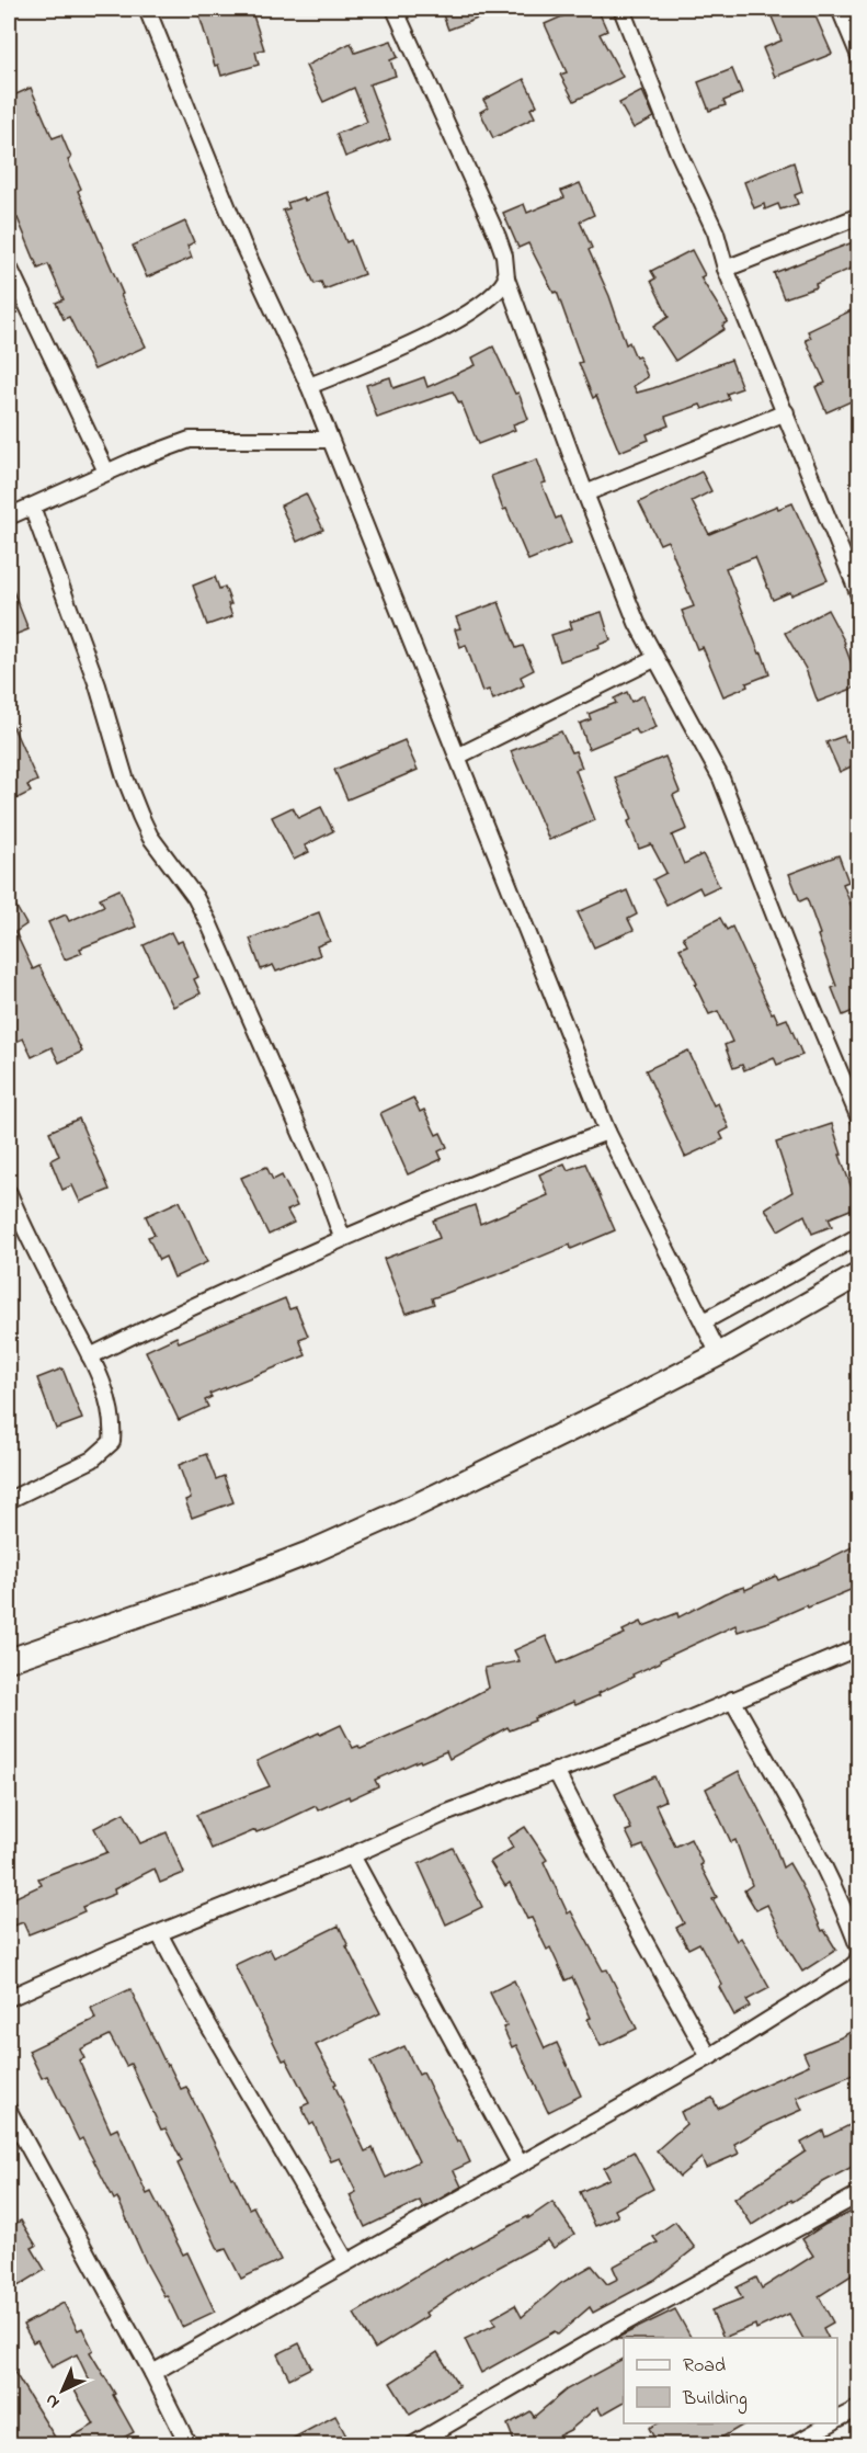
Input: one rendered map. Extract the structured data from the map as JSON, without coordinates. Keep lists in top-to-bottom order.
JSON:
{
  "legend": ["Road", "Building"],
  "north": "bottom left"
}
